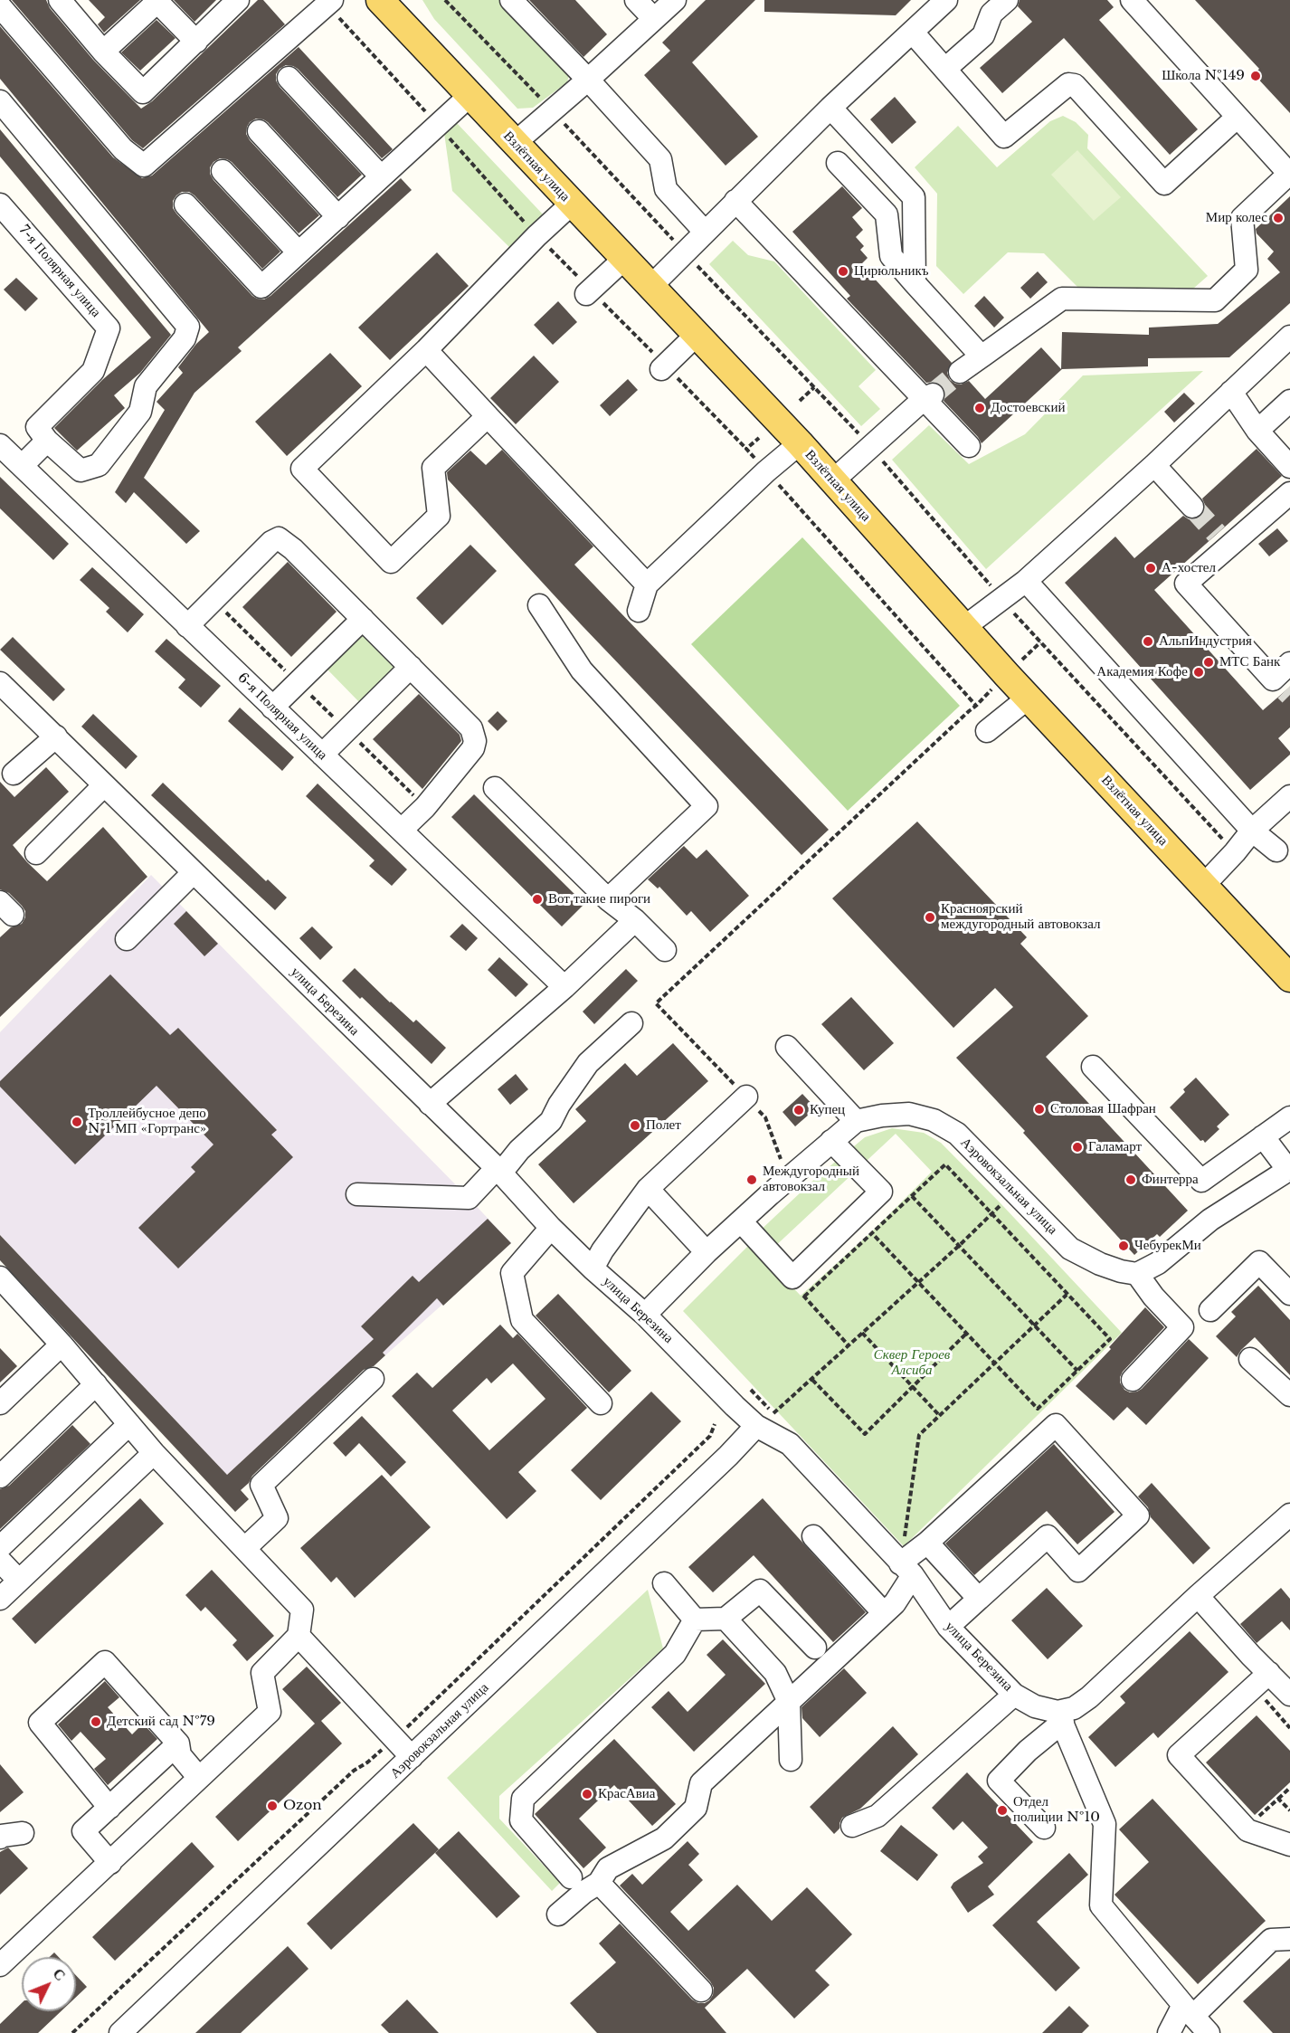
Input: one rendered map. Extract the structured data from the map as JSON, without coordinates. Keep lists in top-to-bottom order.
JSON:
{
  "streets": {
    "main road": ["Взлётная улица"],
    "street": [
      "7-я Полярная улица",
      "6-я Полярная улица",
      "улица Березина",
      "Аэровокзальная улица"
    ]
  },
  "crossings": [
    ["улица Березина", "Аэровокзальная улица"]
  ],
  "parks": ["Сквер Героев Алсиба"],
  "places": [
    "Школа №149",
    "Мир колес",
    "Цирюльникъ",
    "Достоевский",
    "А-хостел",
    "АльпИндустрия",
    "МТС Банк",
    "Академия Кофе",
    "Вот такие пироги",
    "Красноярский междугородный автовокзал",
    "Столовая Шафран",
    "Купец",
    "Троллейбусное депо №1 МП «Гортранс»",
    "Полет",
    "Галамарт",
    "Междугородный автовокзал",
    "Финтерра",
    "ЧебурекМи",
    "Детский сад №79",
    "КрасАвиа",
    "Ozon",
    "Отдел полиции №10"
  ],
  "north": "top right"
}
